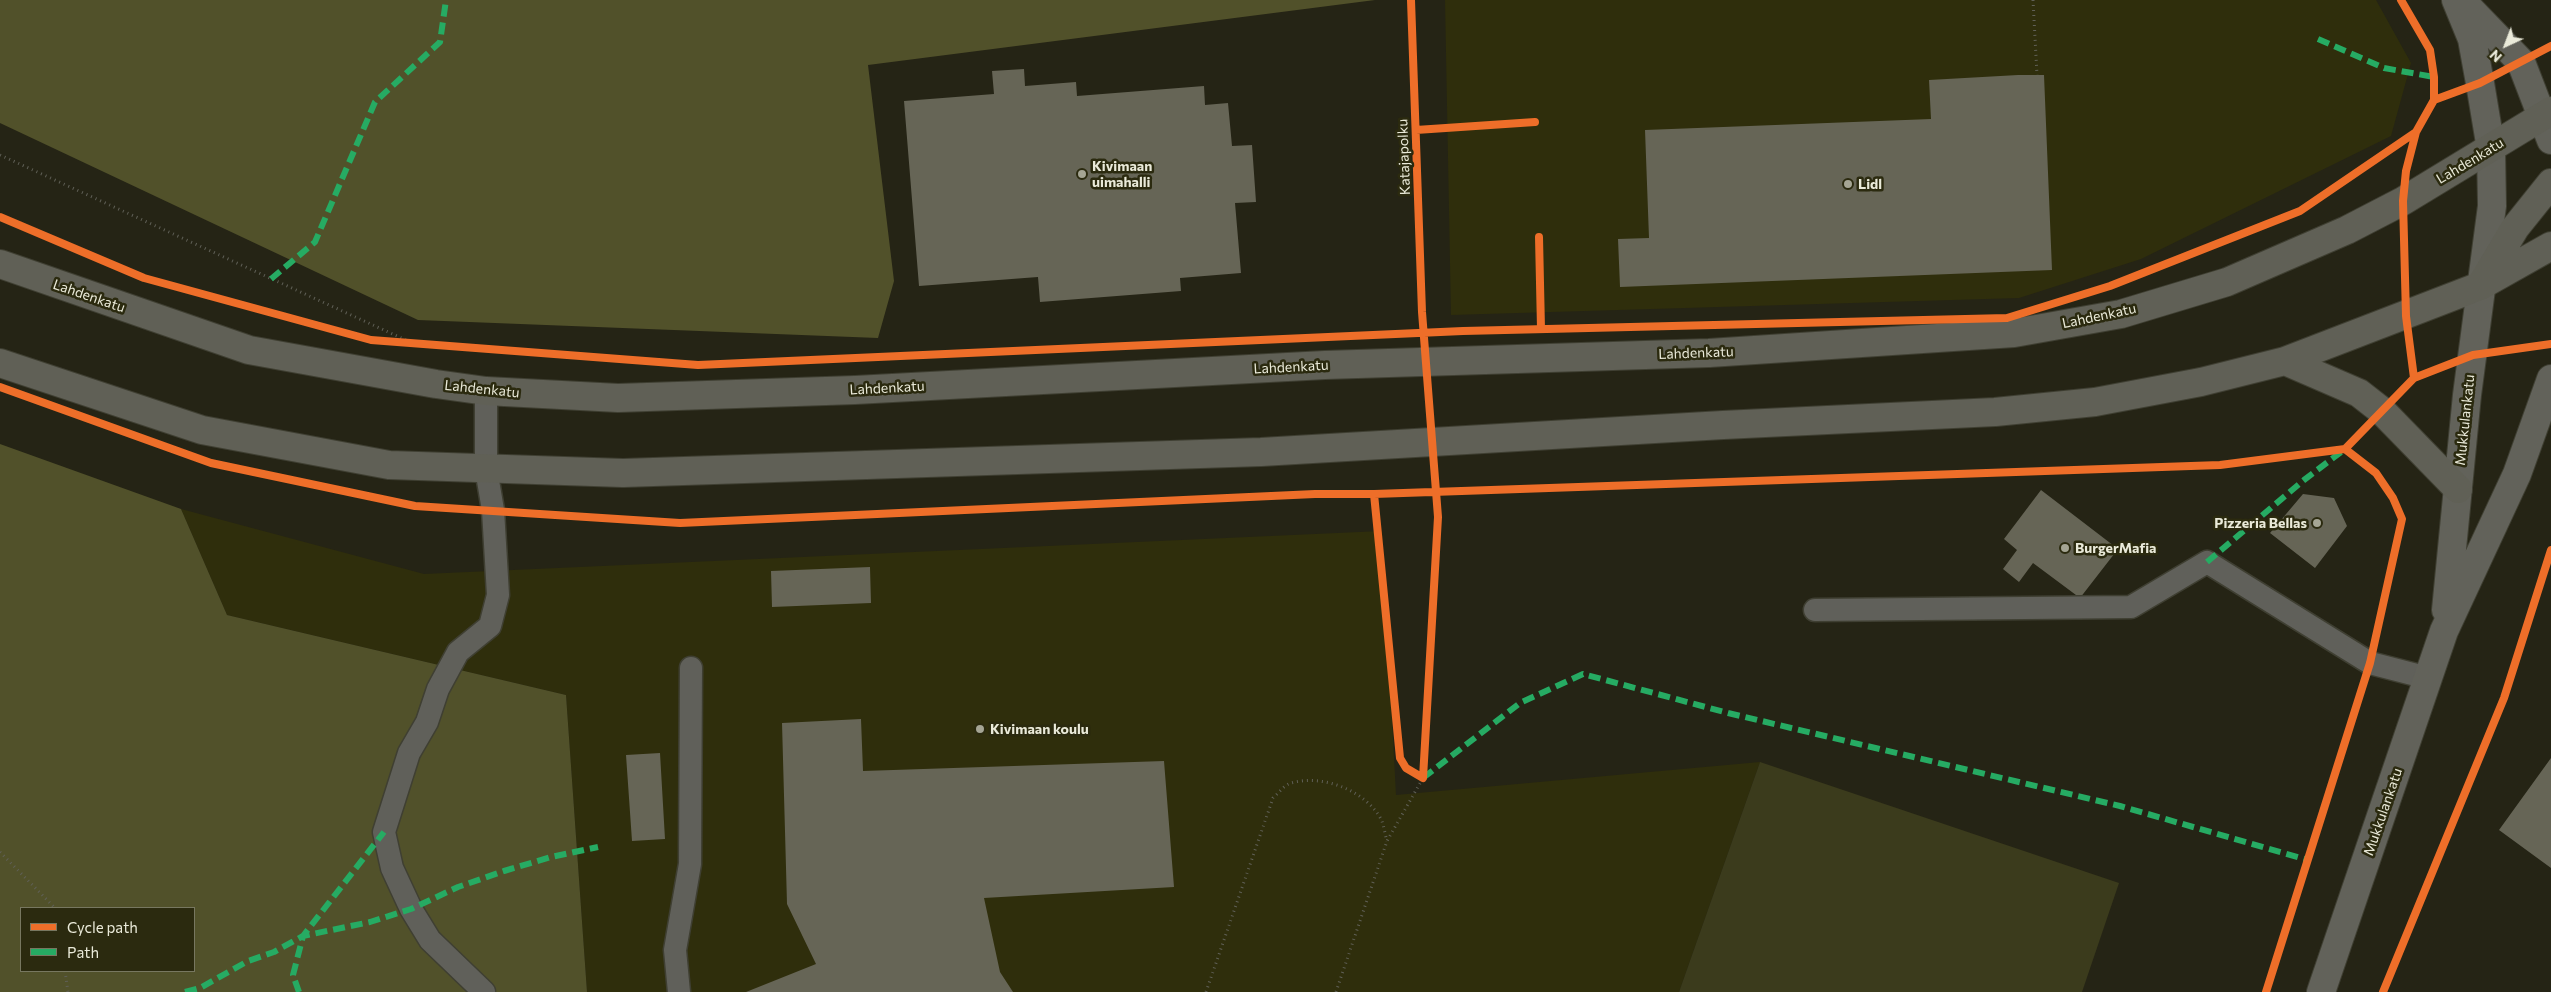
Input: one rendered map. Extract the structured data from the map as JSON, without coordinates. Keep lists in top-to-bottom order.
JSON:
{
  "streets": {
    "main road": ["Lahdenkatu"],
    "street": ["Mukkulankatu"],
    "cycle path": ["Katajapolku"]
  },
  "crossings": [
    ["Lahdenkatu", "Mukkulankatu"]
  ],
  "places": [
    "Kivimaan uimahalli",
    "Lidl",
    "Pizzeria Bellas",
    "BurgerMafia",
    "Kivimaan koulu"
  ],
  "legend": ["Cycle path", "Path"],
  "north": "bottom left"
}
